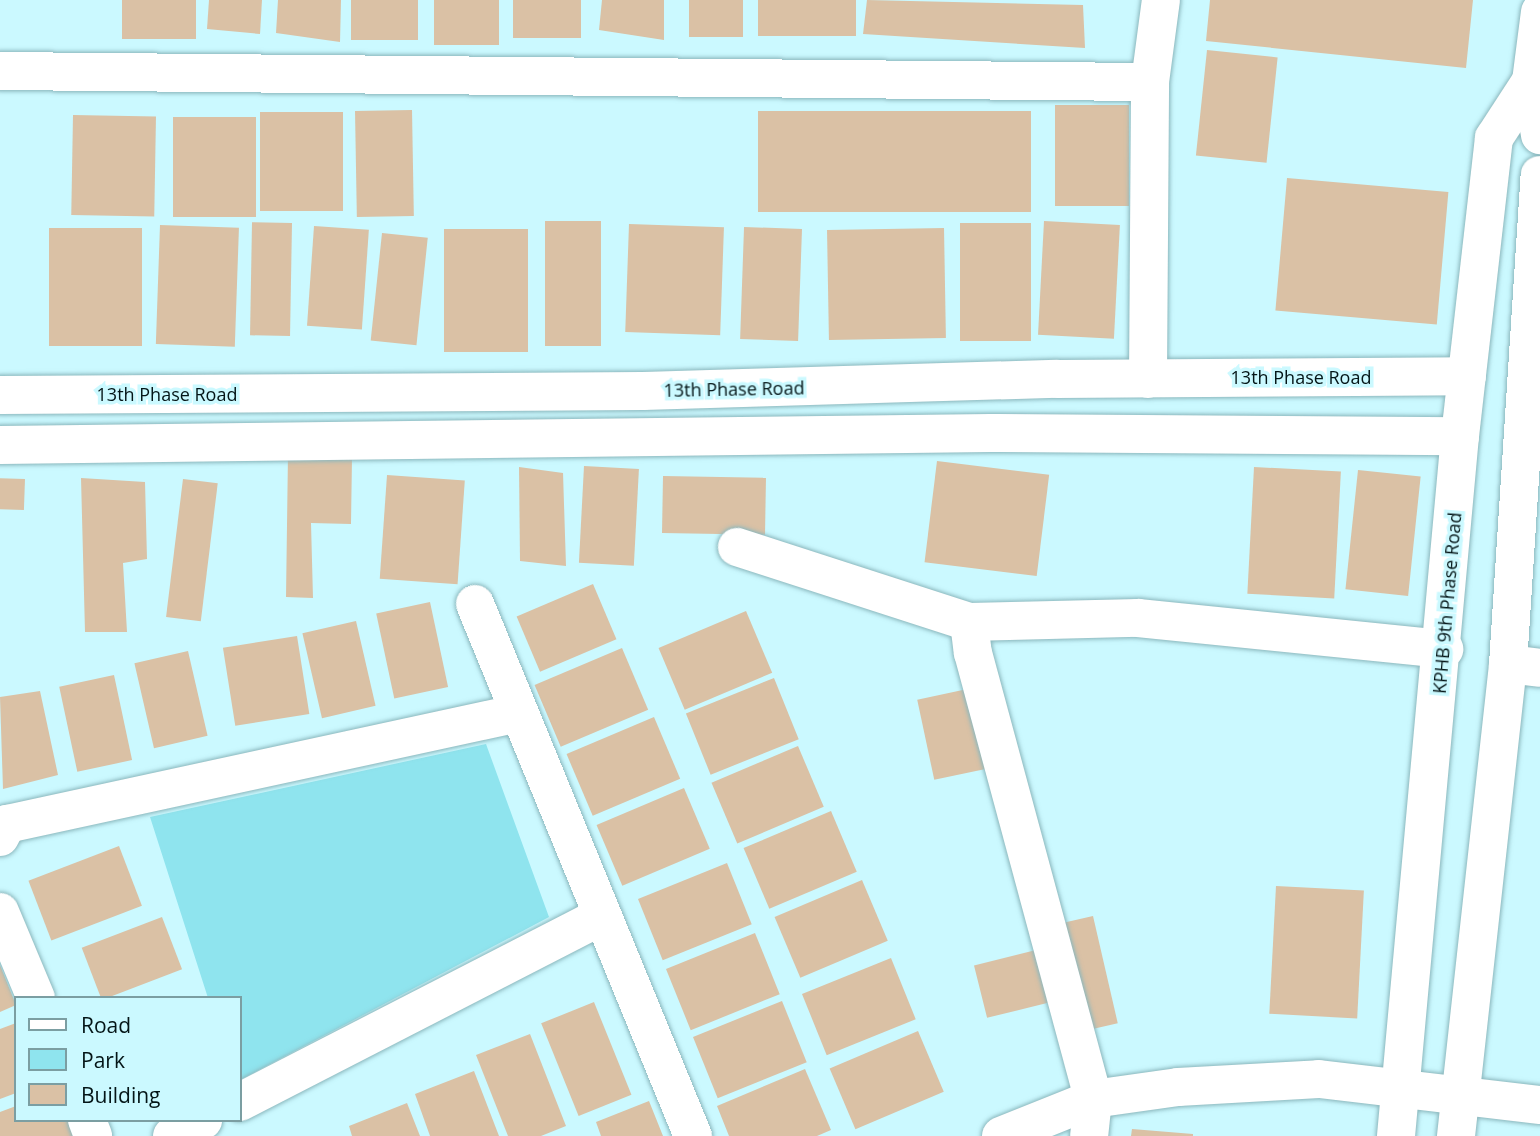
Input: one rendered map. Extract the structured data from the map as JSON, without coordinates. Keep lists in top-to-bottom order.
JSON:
{
  "streets": {
    "street": ["13th Phase Road", "KPHB 9th Phase Road"]
  },
  "crossings": [
    ["13th Phase Road", "KPHB 9th Phase Road"]
  ],
  "legend": ["Road", "Park", "Building"]
}
